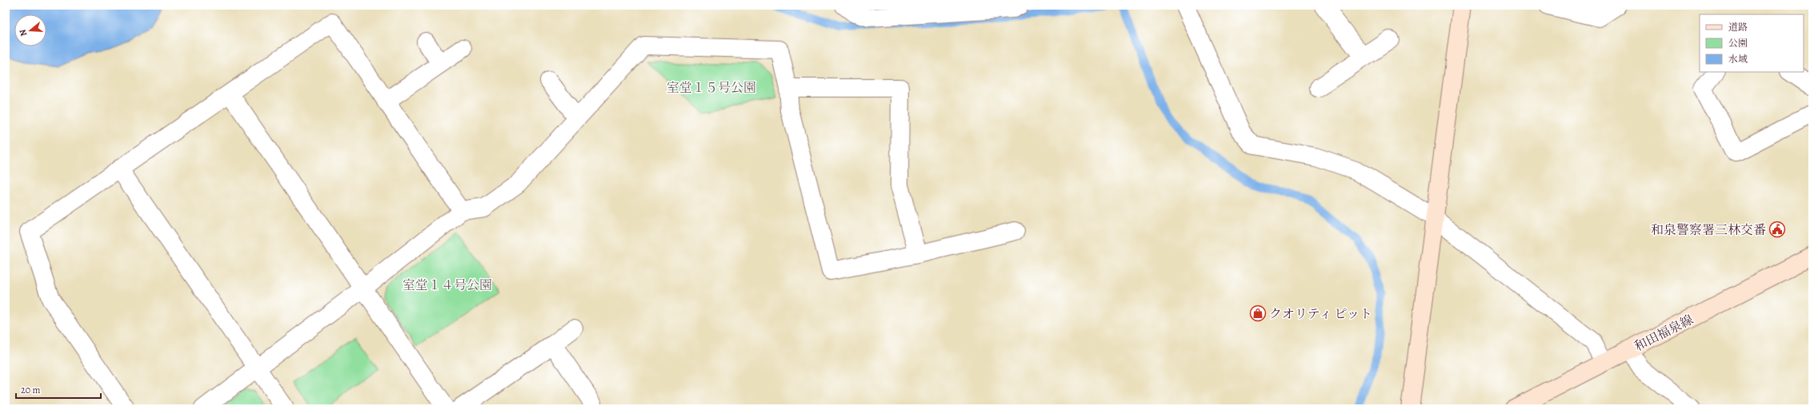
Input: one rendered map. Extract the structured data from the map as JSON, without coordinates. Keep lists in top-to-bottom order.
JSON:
{
  "streets": {
    "street": ["和田福泉線"]
  },
  "parks": ["室堂１５号公園", "室堂１４号公園"],
  "places": {
    "public building": ["和泉警察署三林交番"],
    "shop": ["クオリティ ピット"]
  },
  "legend": ["道路", "公園", "水域"],
  "scale_bar": "20 m",
  "north": "left"
}
